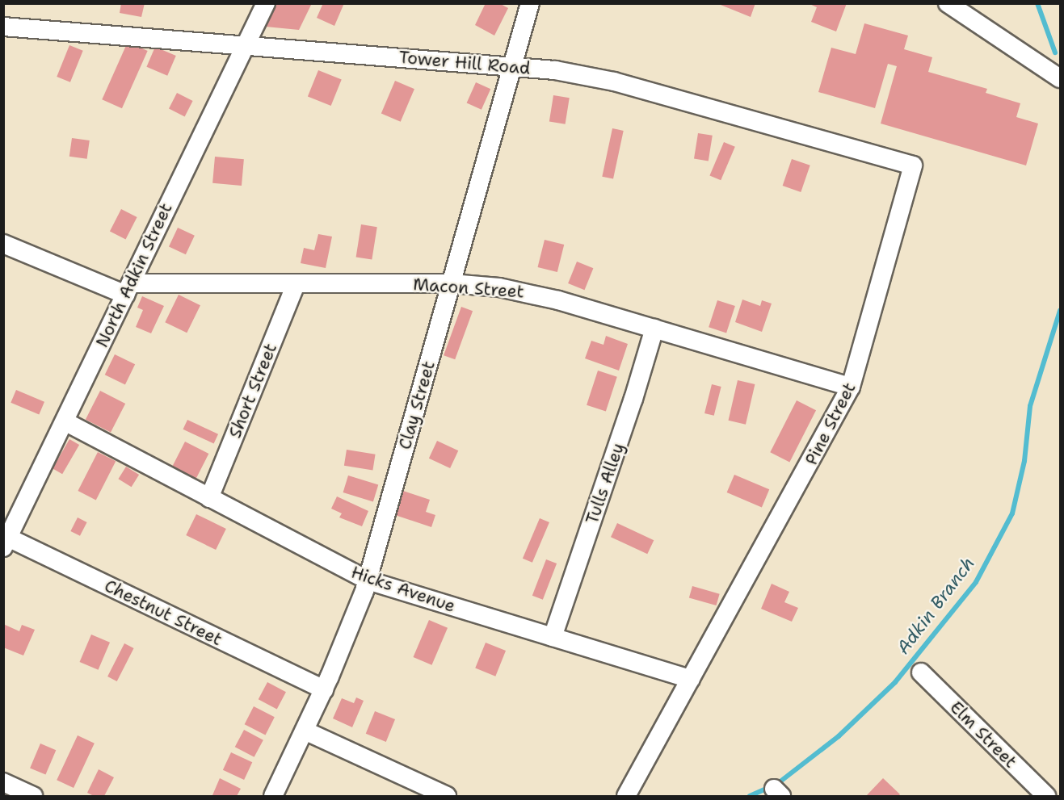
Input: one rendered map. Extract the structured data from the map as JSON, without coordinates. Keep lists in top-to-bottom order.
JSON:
{
  "streets": {
    "street": [
      "Tower Hill Road",
      "North Adkin Street",
      "Macon Street",
      "Short Street",
      "Clay Street",
      "Pine Street",
      "Tulls Alley",
      "Hicks Avenue",
      "Chestnut Street",
      "Elm Street"
    ]
  },
  "crossings": [
    ["Tower Hill Road", "North Adkin Street"],
    ["Tower Hill Road", "Clay Street"],
    ["Tower Hill Road", "Pine Street"],
    ["North Adkin Street", "Macon Street"],
    ["North Adkin Street", "Hicks Avenue"],
    ["North Adkin Street", "Chestnut Street"],
    ["Macon Street", "Short Street"],
    ["Macon Street", "Clay Street"],
    ["Macon Street", "Pine Street"],
    ["Macon Street", "Tulls Alley"],
    ["Short Street", "Hicks Avenue"],
    ["Clay Street", "Hicks Avenue"],
    ["Clay Street", "Chestnut Street"],
    ["Pine Street", "Hicks Avenue"],
    ["Tulls Alley", "Hicks Avenue"]
  ],
  "water": ["Adkin Branch"]
}
